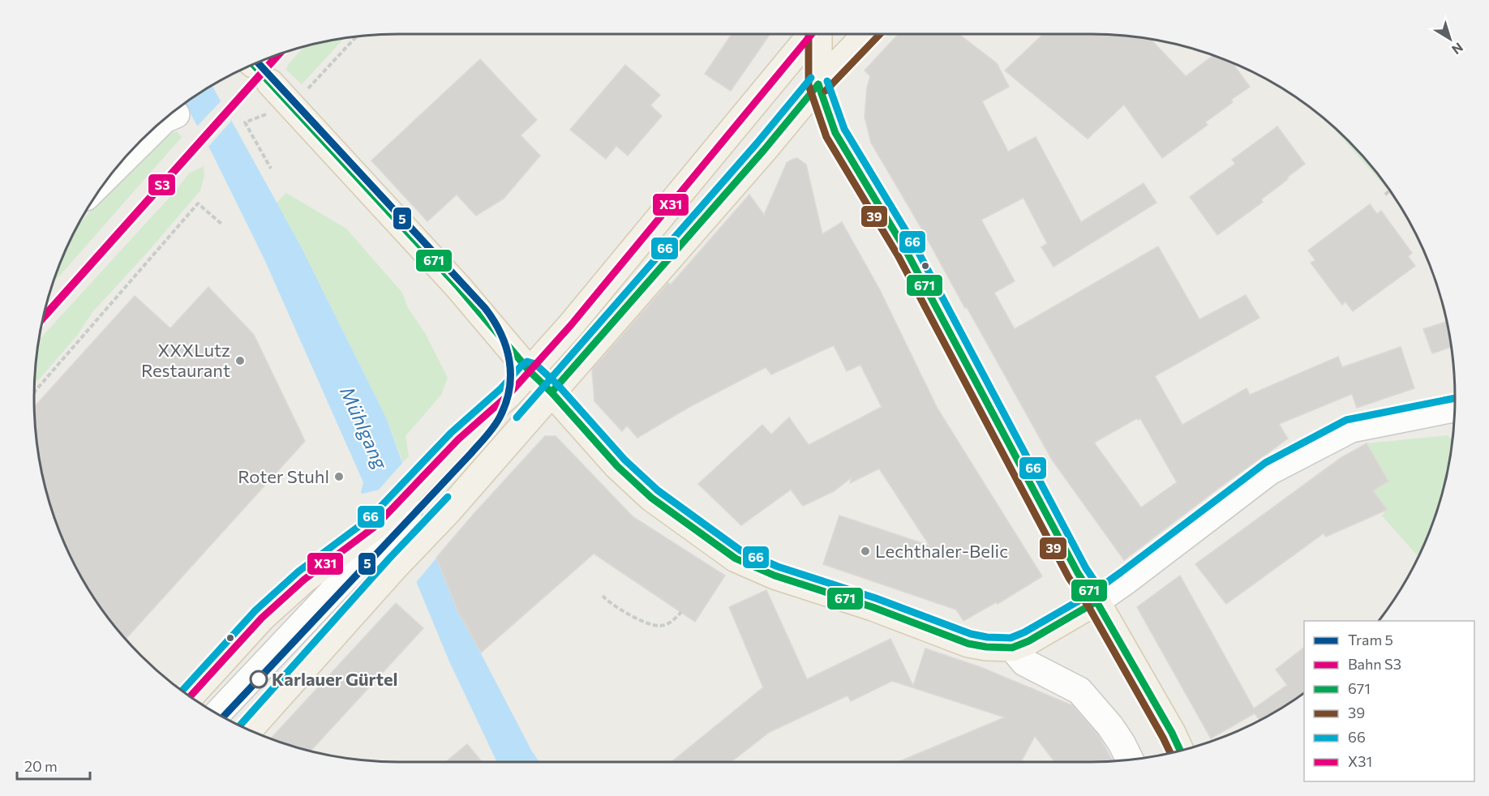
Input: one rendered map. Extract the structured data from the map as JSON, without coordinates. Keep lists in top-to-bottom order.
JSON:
{
  "water": ["Mühlgang"],
  "places": [
    "XXXLutz Restaurant",
    "Roter Stuhl",
    "Lechthaler-Belic",
    "Karlauer Gürtel"
  ],
  "lines": [
    "transit line 39",
    "transit line X31",
    "rail line S3",
    "tram line 5",
    "transit line 671",
    "transit line 66"
  ],
  "legend": [
    "Tram 5",
    "Bahn S3",
    "671",
    "39",
    "66",
    "X31"
  ],
  "scale_bar": "20 m",
  "north": "bottom right"
}
